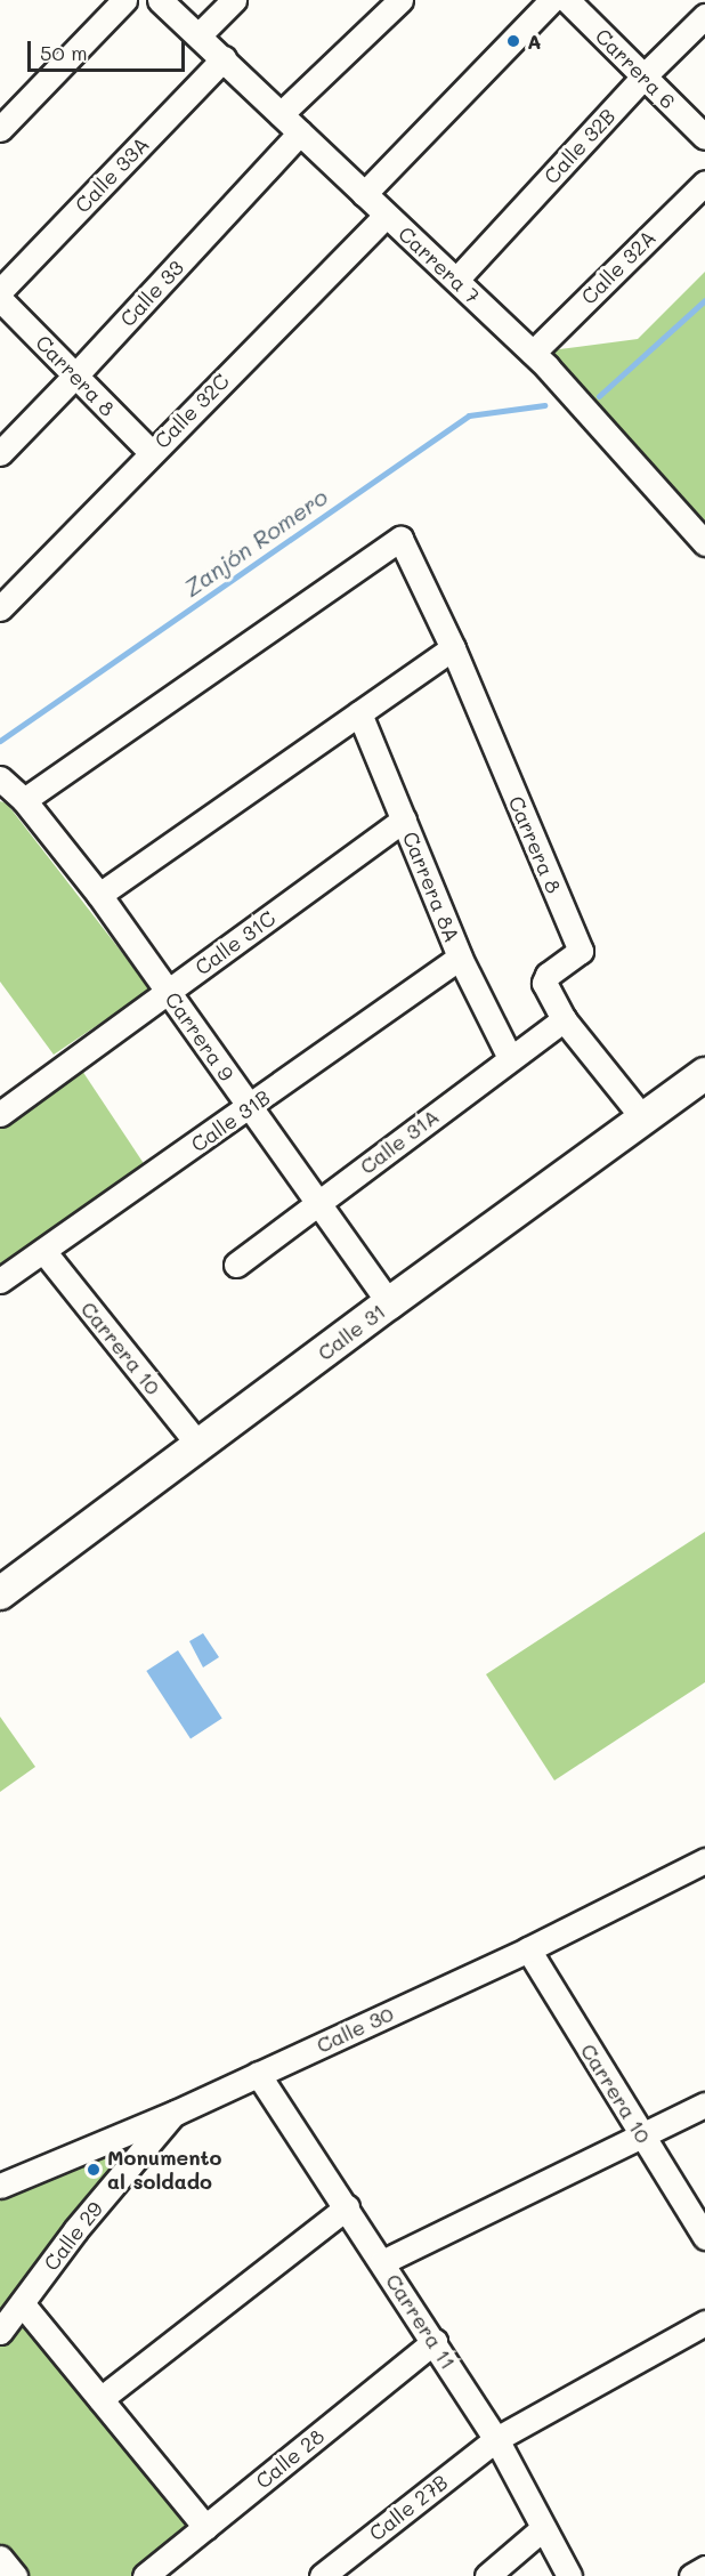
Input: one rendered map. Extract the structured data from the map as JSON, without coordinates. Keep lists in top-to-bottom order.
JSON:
{
  "streets": {
    "main road": ["Calle 31"],
    "street": [
      "Carrera 6",
      "Calle 32B",
      "Calle 33A",
      "Carrera 7",
      "Calle 32A",
      "Calle 33",
      "Carrera 8",
      "Calle 32C",
      "Carrera 8A",
      "Calle 31C",
      "Carrera 9",
      "Calle 31B",
      "Calle 31A",
      "Carrera 10",
      "Calle 30",
      "Calle 29",
      "Carrera 11",
      "Calle 28",
      "Calle 27B"
    ]
  },
  "crossings": [
    ["Carrera 6", "Calle 32B"],
    ["Calle 32B", "Carrera 7"],
    ["Calle 33A", "Carrera 7"],
    ["Carrera 7", "Calle 32A"],
    ["Carrera 7", "Calle 33"],
    ["Carrera 7", "Calle 32C"],
    ["Calle 33", "Carrera 8"],
    ["Carrera 8", "Calle 32C"],
    ["Carrera 8", "Carrera 9"],
    ["Carrera 8", "Calle 31A"],
    ["Carrera 8", "Calle 31"],
    ["Carrera 8A", "Calle 31C"],
    ["Carrera 8A", "Calle 31B"],
    ["Carrera 8A", "Calle 31A"],
    ["Calle 31C", "Carrera 9"],
    ["Carrera 9", "Calle 31B"],
    ["Carrera 9", "Calle 31A"],
    ["Carrera 9", "Calle 31"],
    ["Calle 31B", "Carrera 10"],
    ["Calle 31", "Carrera 10"],
    ["Carrera 10", "Calle 30"],
    ["Calle 30", "Calle 29"],
    ["Calle 30", "Carrera 11"],
    ["Carrera 11", "Calle 28"],
    ["Carrera 11", "Calle 27B"]
  ],
  "water": ["Zanjón Romero"],
  "places": ["A", "Monumento al soldado"],
  "scale_bar": "50 m"
}
